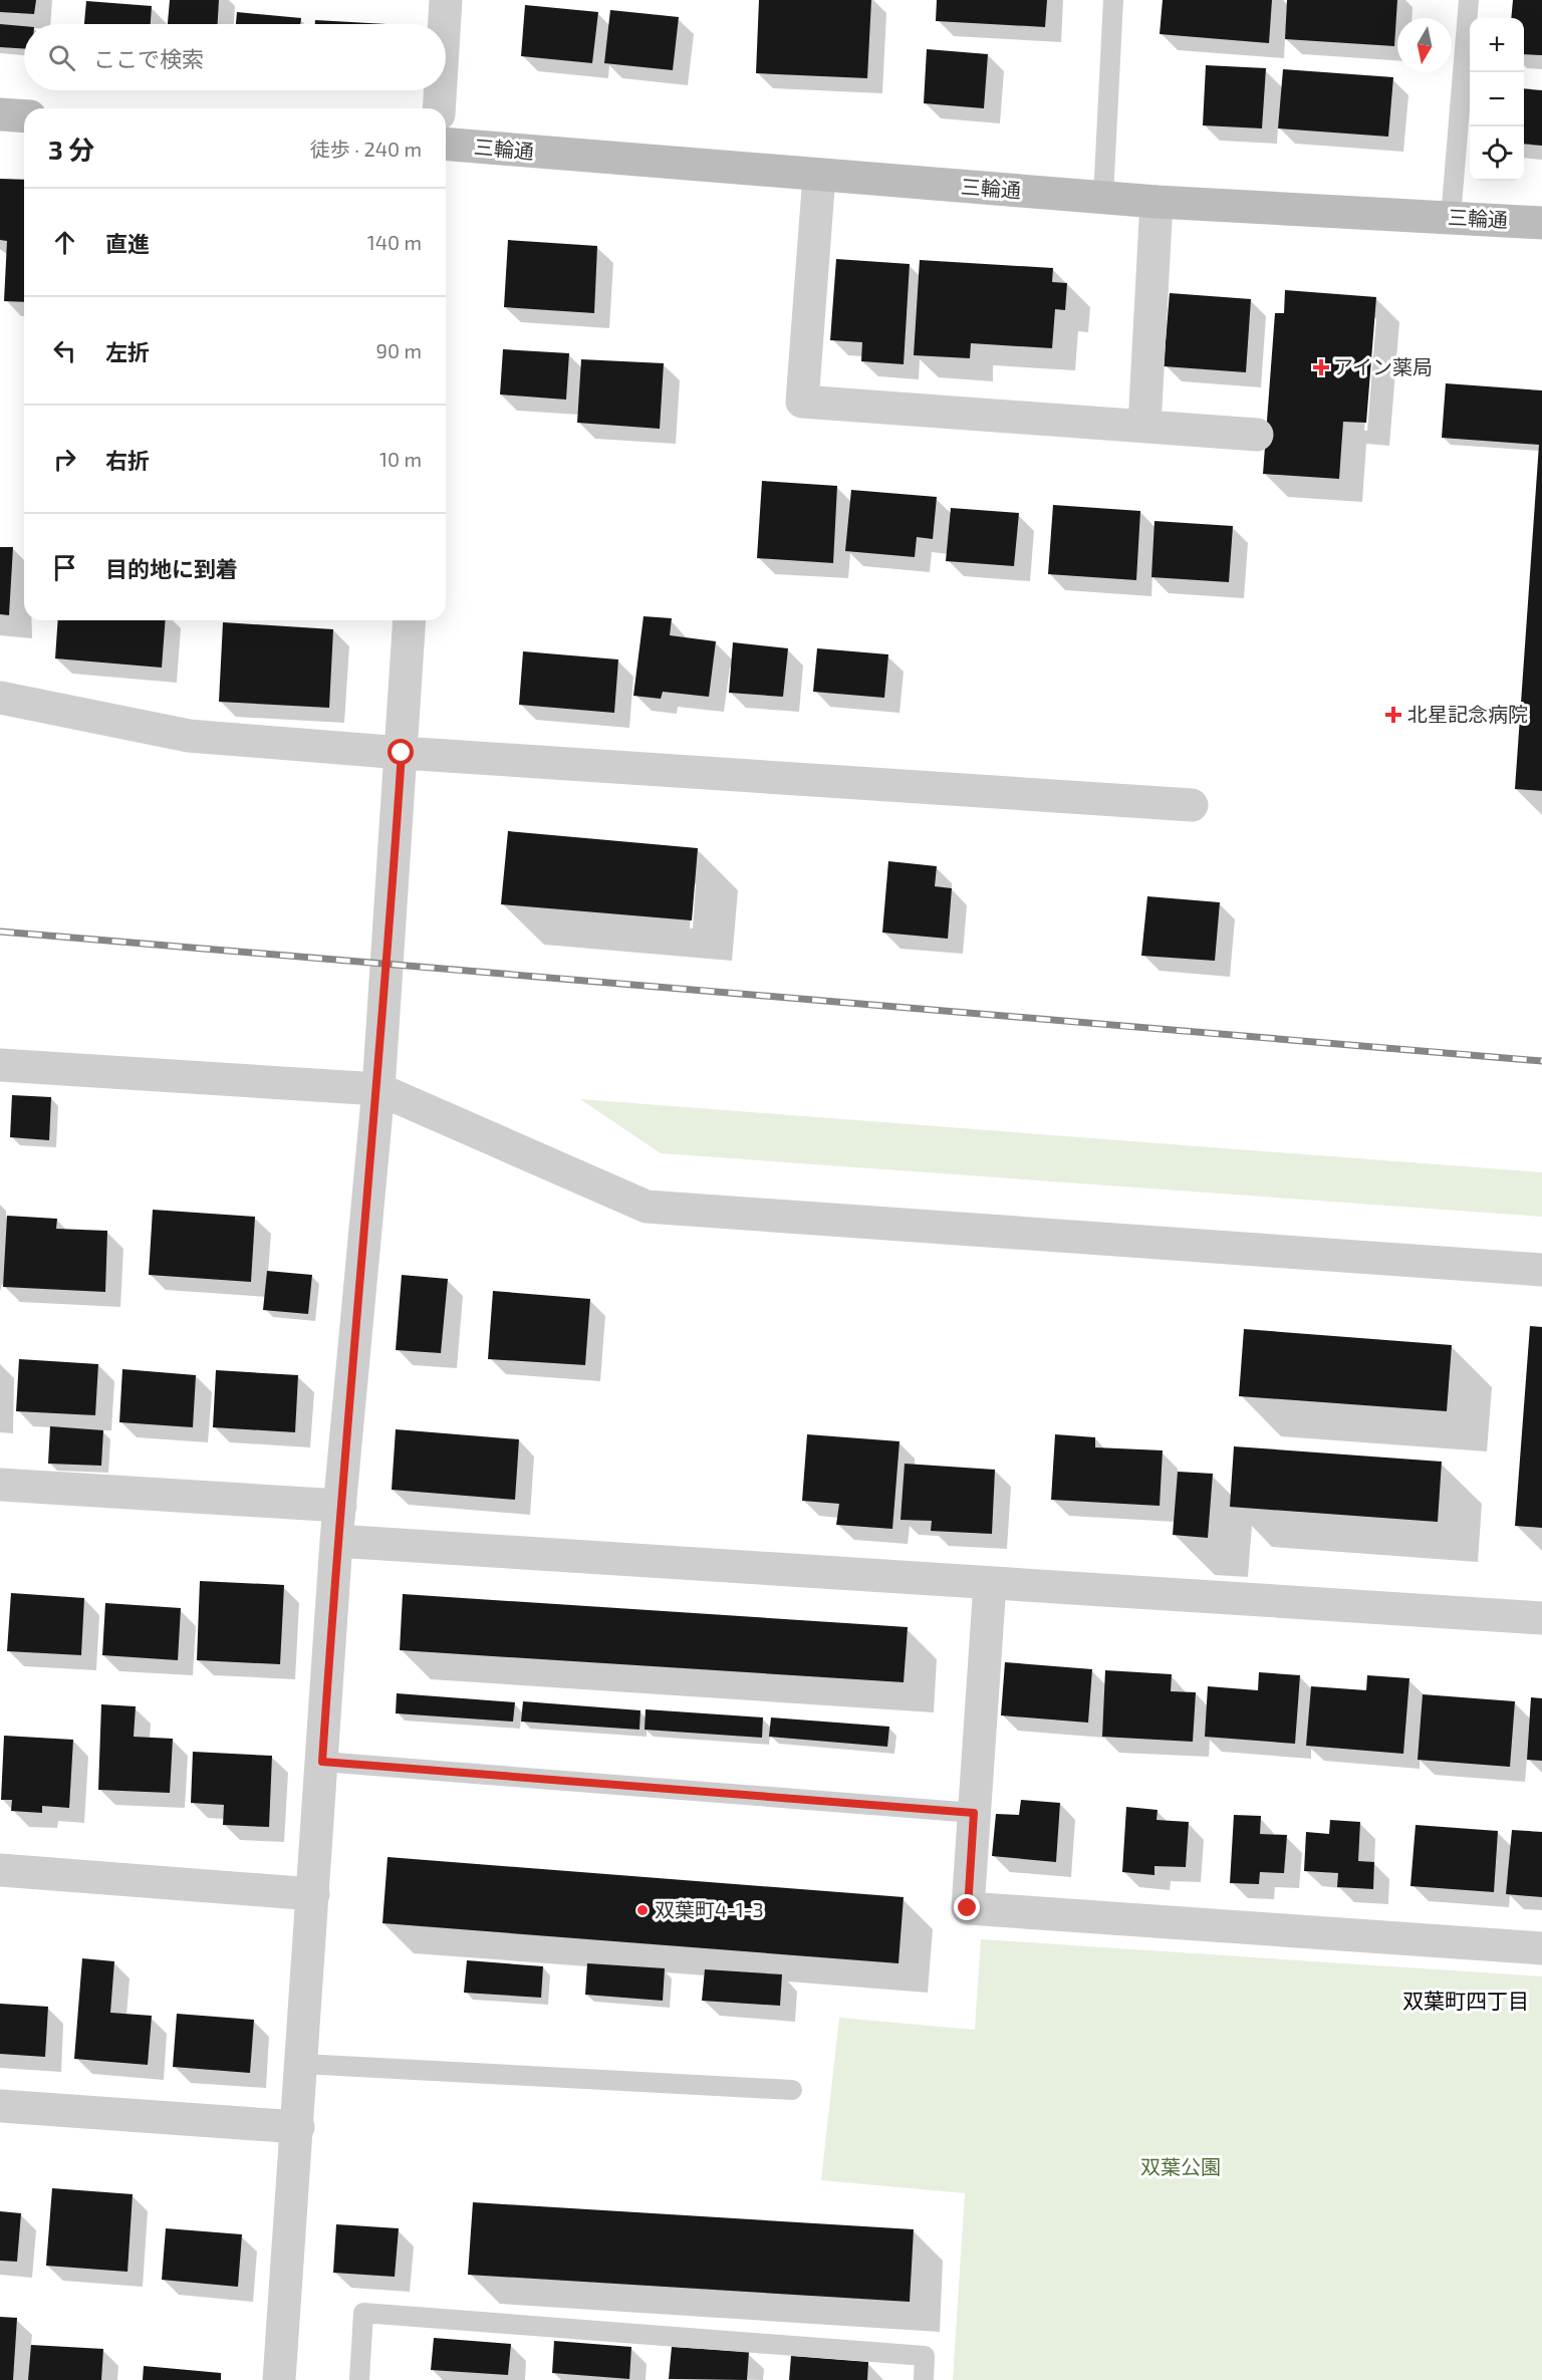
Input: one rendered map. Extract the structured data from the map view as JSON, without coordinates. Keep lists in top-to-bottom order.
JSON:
{
  "streets": {
    "street": ["三輪通"]
  },
  "districts": ["双葉町四丁目"],
  "parks": ["双葉公園"],
  "places": {
    "health": ["アイン薬局", "北星記念病院"],
    "other": ["双葉町4-1-3"]
  },
  "north": "bottom",
  "page": {
    "map_buttons": ["+", "−"],
    "search": "ここで検索",
    "heading": ["3 分", "徒歩 · 240 m"],
    "list": [
      ["直進", "140 m"],
      ["左折", "90 m"],
      ["右折", "10 m"],
      "目的地に到着"
    ]
  }
}
